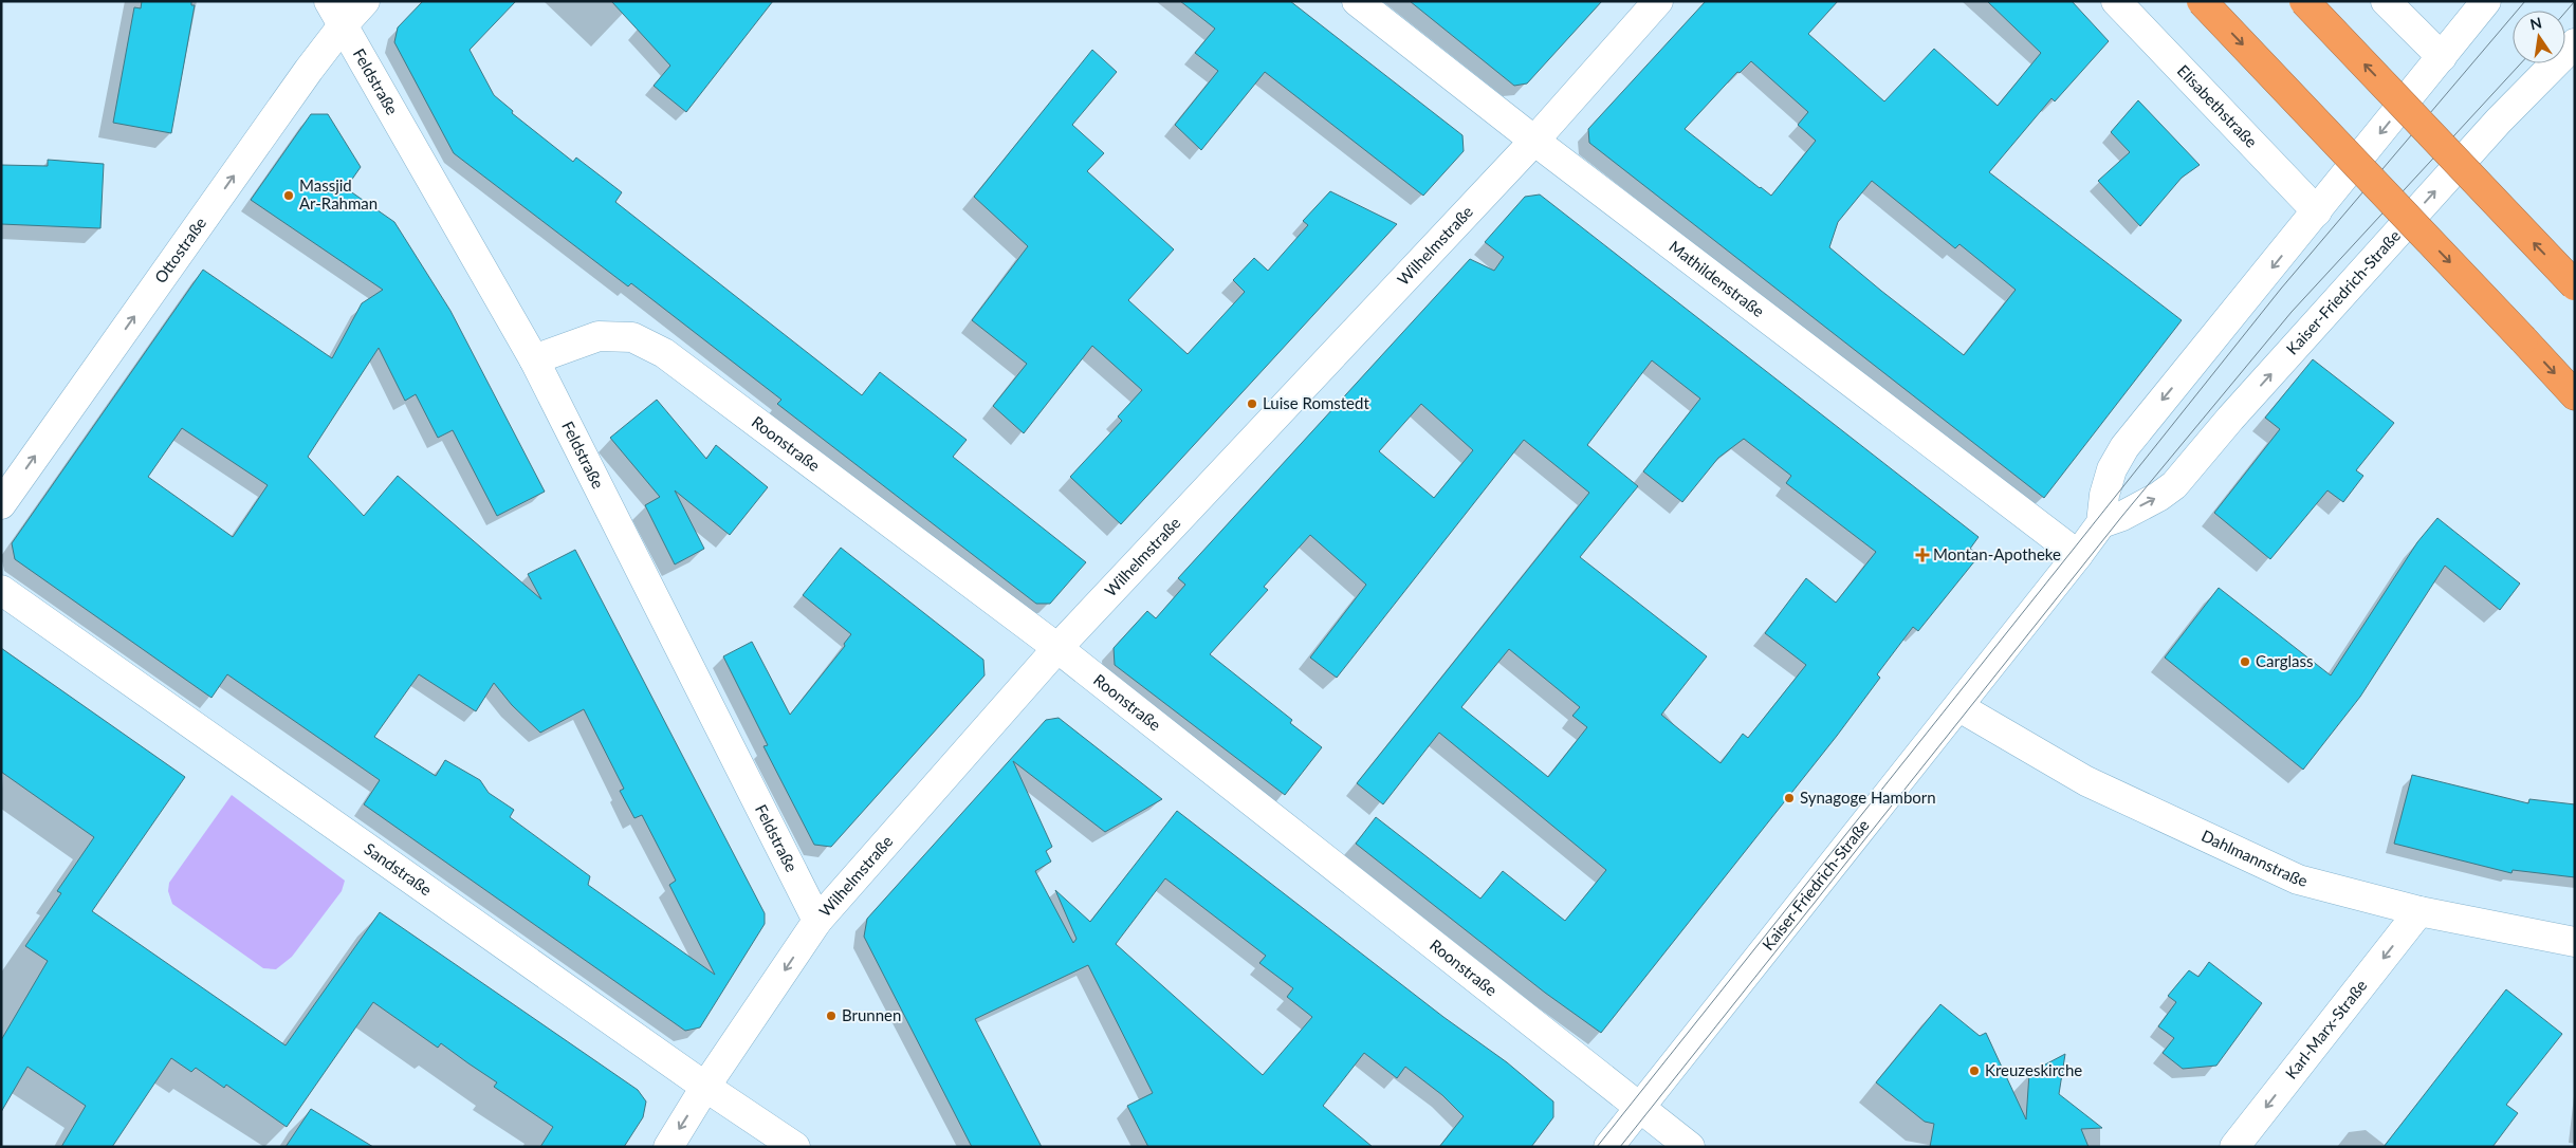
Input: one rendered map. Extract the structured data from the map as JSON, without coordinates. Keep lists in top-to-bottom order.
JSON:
{
  "streets": {
    "street": [
      "Feldstraße",
      "Elisabethstraße",
      "Wilhelmstraße",
      "Ottostraße",
      "Mathildenstraße",
      "Kaiser-Friedrich-Straße",
      "Roonstraße",
      "Dahlmannstraße",
      "Sandstraße",
      "Karl-Marx-Straße"
    ]
  },
  "crossings": [
    ["Feldstraße", "Wilhelmstraße"],
    ["Feldstraße", "Ottostraße"],
    ["Feldstraße", "Roonstraße"],
    ["Elisabethstraße", "Kaiser-Friedrich-Straße"],
    ["Wilhelmstraße", "Mathildenstraße"],
    ["Wilhelmstraße", "Roonstraße"],
    ["Wilhelmstraße", "Sandstraße"],
    ["Mathildenstraße", "Kaiser-Friedrich-Straße"],
    ["Kaiser-Friedrich-Straße", "Roonstraße"],
    ["Kaiser-Friedrich-Straße", "Dahlmannstraße"],
    ["Dahlmannstraße", "Karl-Marx-Straße"]
  ],
  "one_way": ["Ottostraße", "Karl-Marx-Straße"],
  "places": {
    "other": [
      "Massjid Ar-Rahman",
      "Luise Romstedt",
      "Carglass",
      "Synagoge Hamborn",
      "Brunnen",
      "Kreuzeskirche"
    ],
    "health": ["Montan-Apotheke"]
  },
  "north": "top"
}
